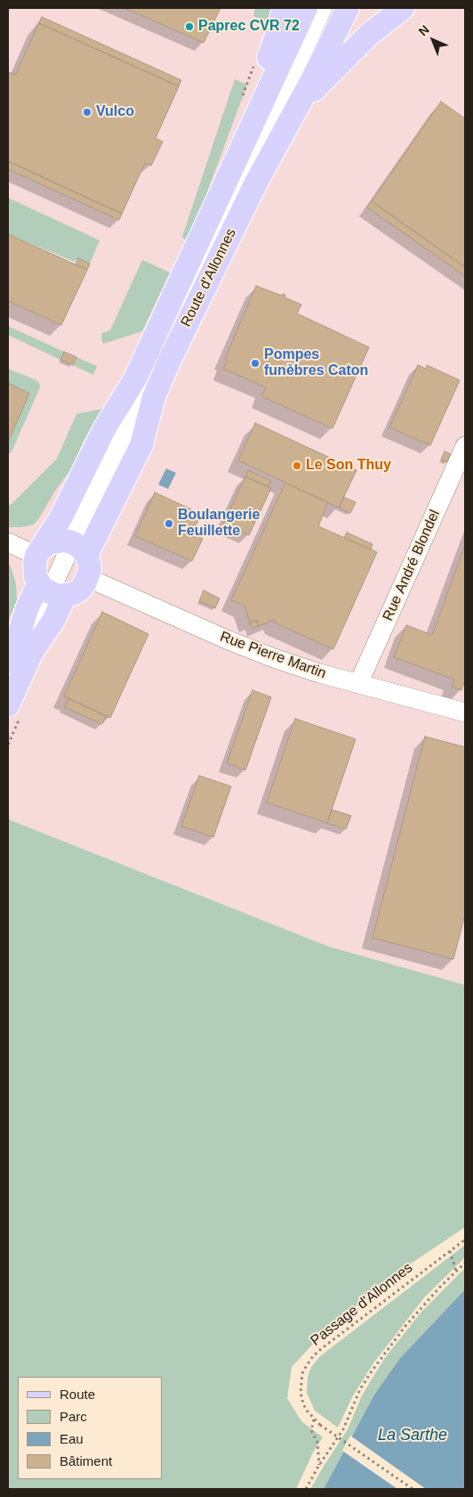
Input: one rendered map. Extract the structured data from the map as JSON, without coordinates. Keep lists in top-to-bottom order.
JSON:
{
  "streets": {
    "main road": ["Route d'Allonnes"],
    "street": ["Rue André Blondel", "Rue Pierre Martin"],
    "path": ["Passage d'Allonnes"]
  },
  "crossings": [
    ["Route d'Allonnes", "Rue Pierre Martin"],
    ["Rue André Blondel", "Rue Pierre Martin"]
  ],
  "water": ["La Sarthe"],
  "places": [
    "Paprec CVR 72",
    "Vulco",
    "Pompes funèbres Caton",
    "Le Son Thuy",
    "Boulangerie Feuillette"
  ],
  "legend": [
    "Route",
    "Parc",
    "Eau",
    "Bâtiment"
  ],
  "north": "top left"
}
